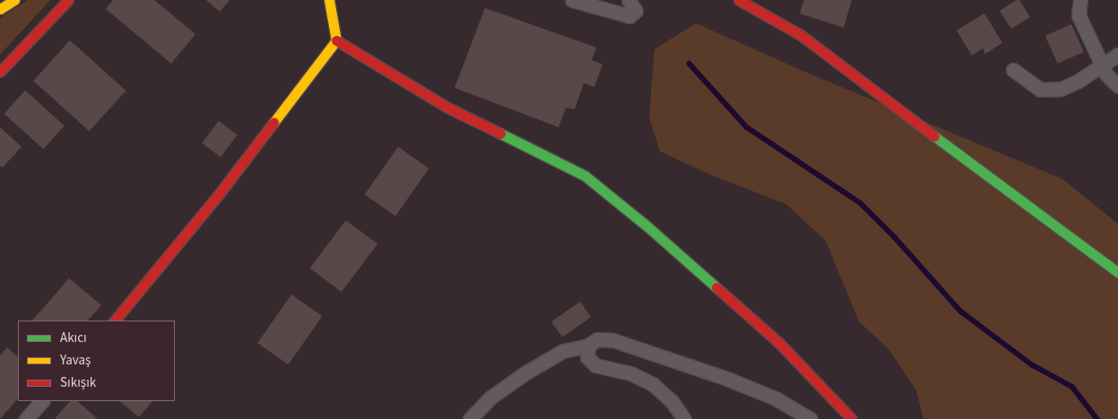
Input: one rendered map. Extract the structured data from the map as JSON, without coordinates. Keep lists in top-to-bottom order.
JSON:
{
  "legend": ["Akıcı", "Yavaş", "Sıkışık"]
}
